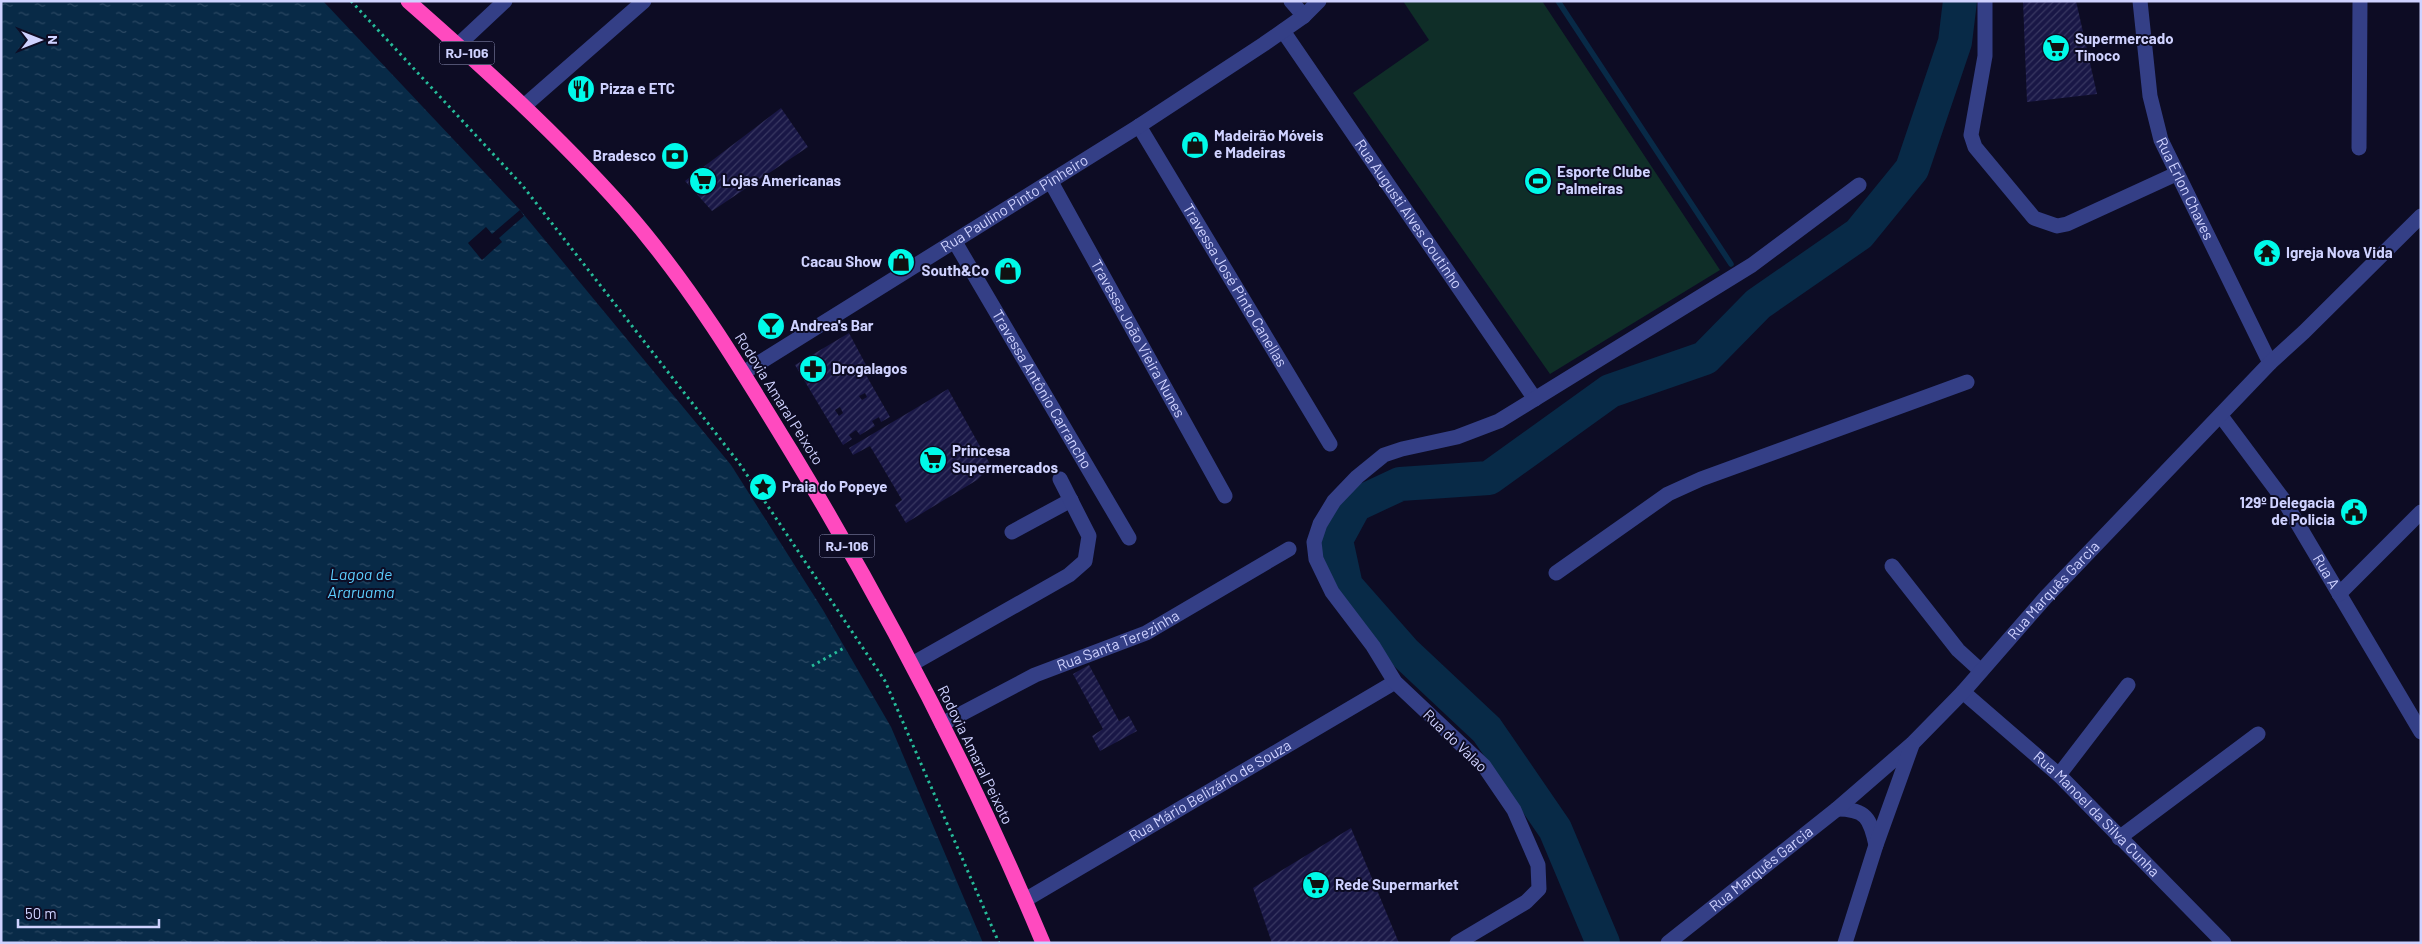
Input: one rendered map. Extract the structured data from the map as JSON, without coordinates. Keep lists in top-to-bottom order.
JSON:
{
  "streets": {
    "highway": ["RJ-106", "Rodovia Amaral Peixoto"],
    "street": [
      "Rua Erlon Chaves",
      "Rua Paulino Pinto Pinheiro",
      "Rua Augusti Alves Coutinho",
      "Travessa José Pinto Canellas",
      "Travessa João Vieira Nunes",
      "Travessa Antônio Carrancho",
      "Rua A",
      "Rua Marquês Garcia",
      "Rua Santa Terezinha",
      "Rua do Valao",
      "Rua Mário Belizário de Souza",
      "Rua Manoel da Silva Cunha"
    ]
  },
  "crossings": [
    ["Rua Erlon Chaves", "Rua Marquês Garcia"],
    ["Rua Paulino Pinto Pinheiro", "Rua Augusti Alves Coutinho"],
    ["Rua Paulino Pinto Pinheiro", "Travessa José Pinto Canellas"],
    ["Rua Paulino Pinto Pinheiro", "Travessa João Vieira Nunes"],
    ["Rua Paulino Pinto Pinheiro", "Travessa Antônio Carrancho"],
    ["Rua Paulino Pinto Pinheiro", "Rodovia Amaral Peixoto"],
    ["Rua Augusti Alves Coutinho", "Rua do Valao"],
    ["Rodovia Amaral Peixoto", "Rua Santa Terezinha"],
    ["Rodovia Amaral Peixoto", "Rua Mário Belizário de Souza"],
    ["Rua A", "Rua Marquês Garcia"],
    ["Rua Marquês Garcia", "Rua Manoel da Silva Cunha"],
    ["Rua do Valao", "Rua Mário Belizário de Souza"]
  ],
  "water": ["Lagoa de Araruama"],
  "places": {
    "supermarket": [
      "Supermercado Tinoco",
      "Lojas Americanas",
      "Princesa Supermercados",
      "Rede Supermarket"
    ],
    "restaurant": ["Pizza e ETC"],
    "shop": ["Madeirão Móveis e Madeiras", "Cacau Show", "South&Co"],
    "bank": ["Bradesco"],
    "sports": ["Esporte Clube Palmeiras"],
    "temple": ["Igreja Nova Vida"],
    "bar": ["Andrea's Bar"],
    "pharmacy": ["Drogalagos"],
    "place": ["Praia do Popeye"],
    "public building": ["129º Delegacia de Policia"]
  },
  "scale_bar": "50 m",
  "north": "right"
}
